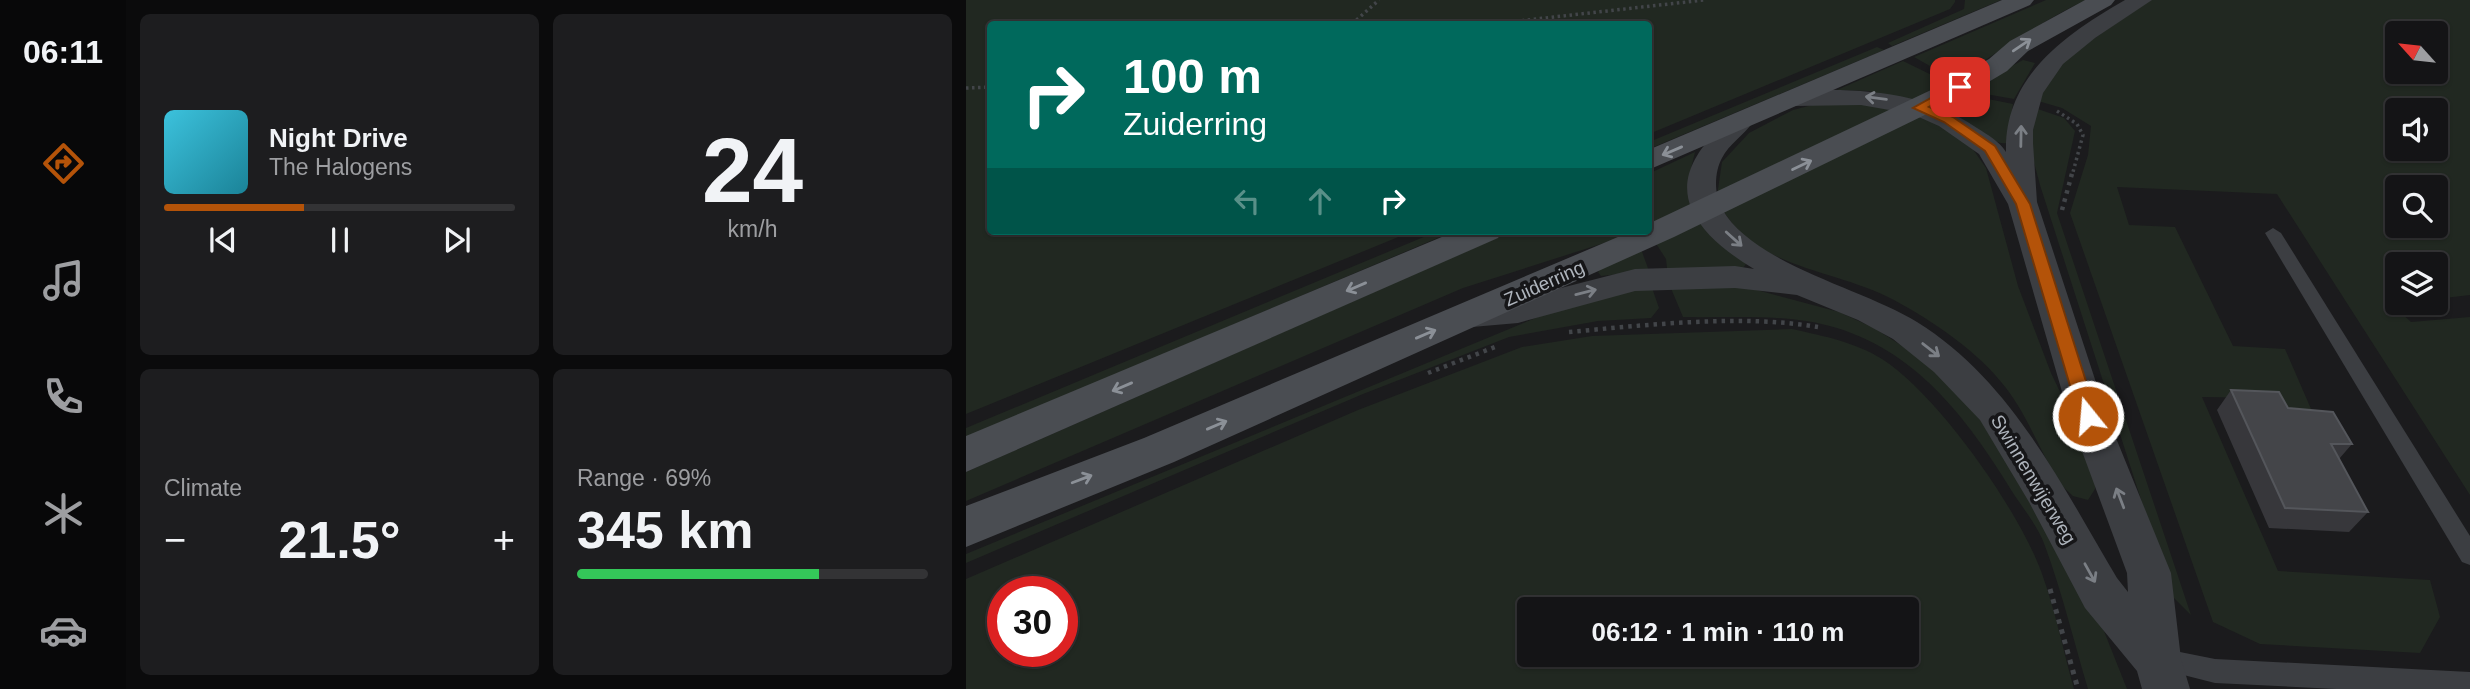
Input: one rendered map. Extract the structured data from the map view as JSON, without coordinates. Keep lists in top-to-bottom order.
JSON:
{
  "streets": {
    "main road": ["Zuiderring"],
    "street": ["Swinnenwijerweg"]
  },
  "crossings": [
    ["Zuiderring", "Swinnenwijerweg"]
  ],
  "one_way": ["Swinnenwijerweg"],
  "north": "top left",
  "page": {
    "tabs": "06:11",
    "tile": [
      ["24", "km/h"],
      "Climate",
      ["Range · 69%", "345 km"]
    ],
    "turn": ["100 m", "Zuiderring"],
    "song": ["Night Drive", "The Halogens"],
    "heat": ["−", "21.5°", "+"],
    "limit": "30",
    "trip": "06:12 · 1 min · 110 m"
  }
}
